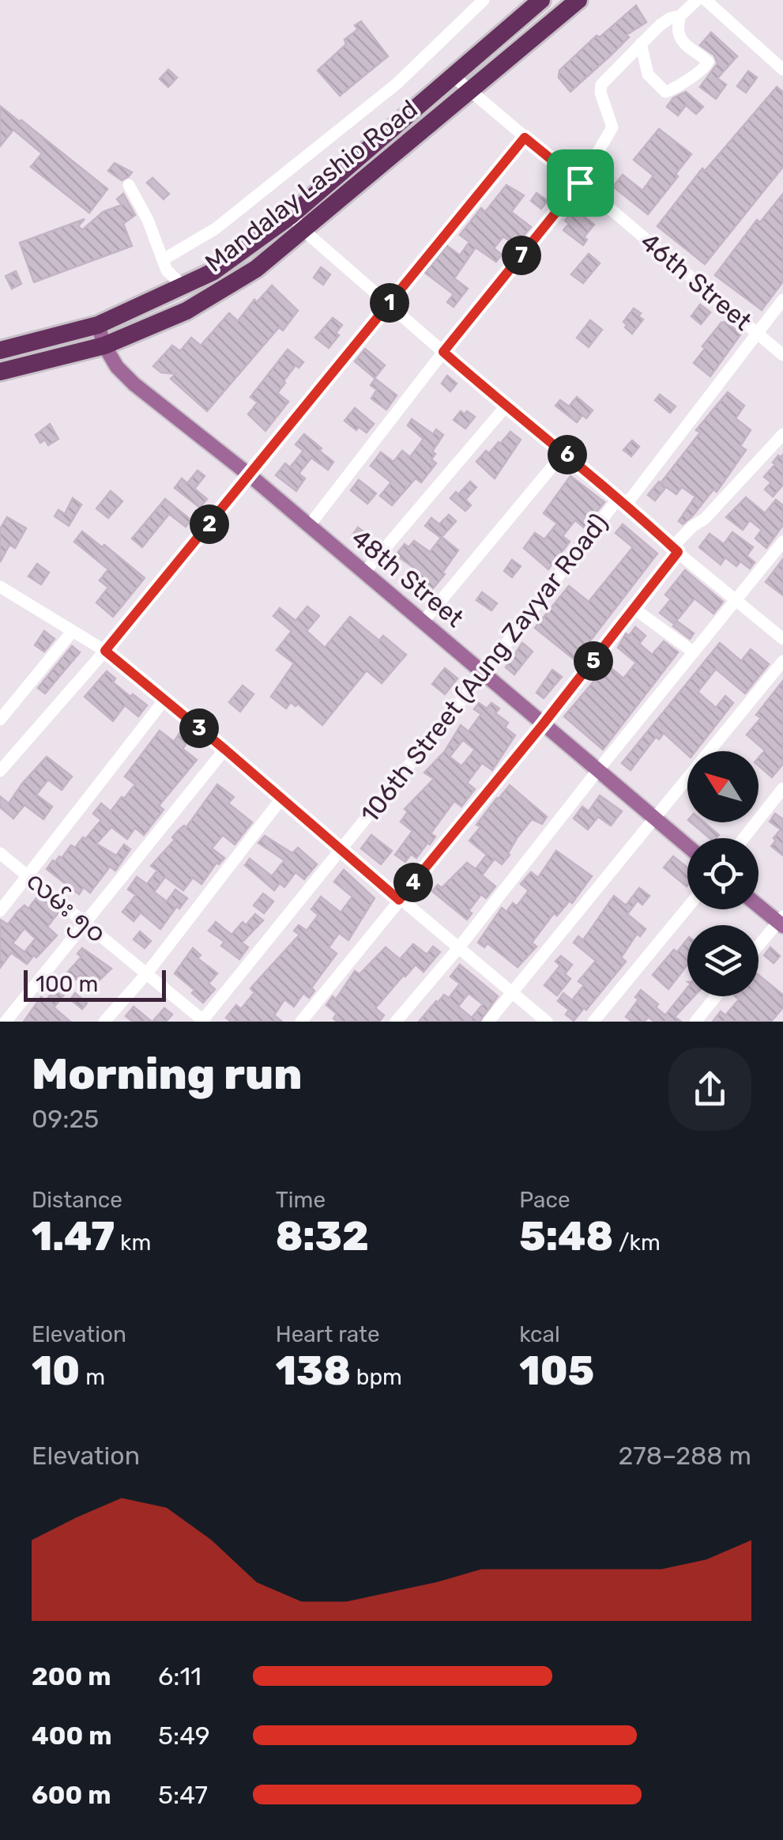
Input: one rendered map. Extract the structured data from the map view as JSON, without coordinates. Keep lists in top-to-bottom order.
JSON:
{
  "streets": {
    "highway": ["Mandalay Lashio Road"],
    "main road": ["48th Street"],
    "street": ["46th Street", "106th Street (Aung Zayyar Road)", "လမ်း ၅၀"]
  },
  "crossings": [
    ["Mandalay Lashio Road", "46th Street"],
    ["Mandalay Lashio Road", "48th Street"],
    ["46th Street", "106th Street (Aung Zayyar Road)"],
    ["48th Street", "106th Street (Aung Zayyar Road)"],
    ["106th Street (Aung Zayyar Road)", "လမ်း ၅၀"]
  ],
  "scale_bar": "100 m",
  "north": "top left",
  "page": {
    "pins": [
      "7",
      "1",
      "6",
      "2",
      "5",
      "3",
      "4"
    ],
    "scale": "100 m",
    "heading": ["Morning run", "09:25"],
    "stats": [
      ["Distance", "1.47 km"],
      ["Time", "8:32"],
      ["Pace", "5:48 /km"],
      ["Elevation", "10 m"],
      ["Heart rate", "138 bpm"],
      ["kcal", "105"]
    ],
    "chart": ["Elevation", "278–288 m"],
    "list": [
      {
        "name": "200 m",
        "note": "6:11"
      },
      {
        "name": "400 m",
        "note": "5:49"
      },
      {
        "name": "600 m",
        "note": "5:47"
      }
    ]
  }
}
